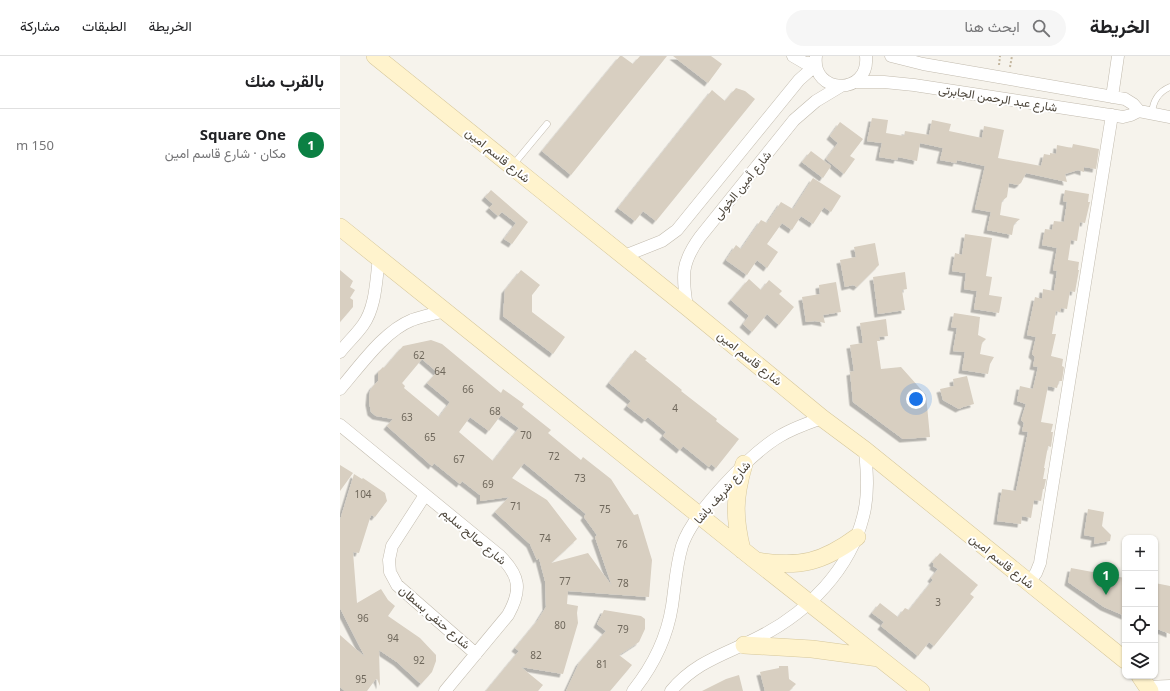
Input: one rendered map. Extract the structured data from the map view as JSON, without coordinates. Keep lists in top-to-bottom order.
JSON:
{
  "streets": {
    "main road": ["شارع قاسم امين"],
    "street": [
      "شارع عبد الرحمن الجابرتى",
      "شارع أمين الخولى",
      "شارع شريف باشا",
      "شارع صالح سليم",
      "شارع حنفى بسطان"
    ]
  },
  "crossings": [
    ["شارع عبد الرحمن الجابرتى", "شارع أمين الخولى"],
    ["شارع قاسم امين", "شارع أمين الخولى"],
    ["شارع قاسم امين", "شارع شريف باشا"],
    ["شارع صالح سليم", "شارع حنفى بسطان"]
  ],
  "house_numbers": [
    "62",
    "64",
    "66",
    "4",
    "68",
    "63",
    "70",
    "65",
    "72",
    "67",
    "73",
    "69",
    "104",
    "71",
    "75",
    "74",
    "76",
    "77",
    "78",
    "3",
    "96",
    "80",
    "79",
    "94",
    "82",
    "92",
    "81",
    "95"
  ],
  "page": {
    "header": "الخريطة",
    "search": "ابحث هنا",
    "nav": ["الخريطة", "الطبقات", "مشاركة"],
    "heading": "بالقرب منك",
    "list": [
      {
        "mark": "1",
        "name": "Square One",
        "note": "مكان · شارع قاسم امين",
        "value": "150 m"
      }
    ],
    "map_buttons": ["+", "−"],
    "pins": "1"
  }
}
